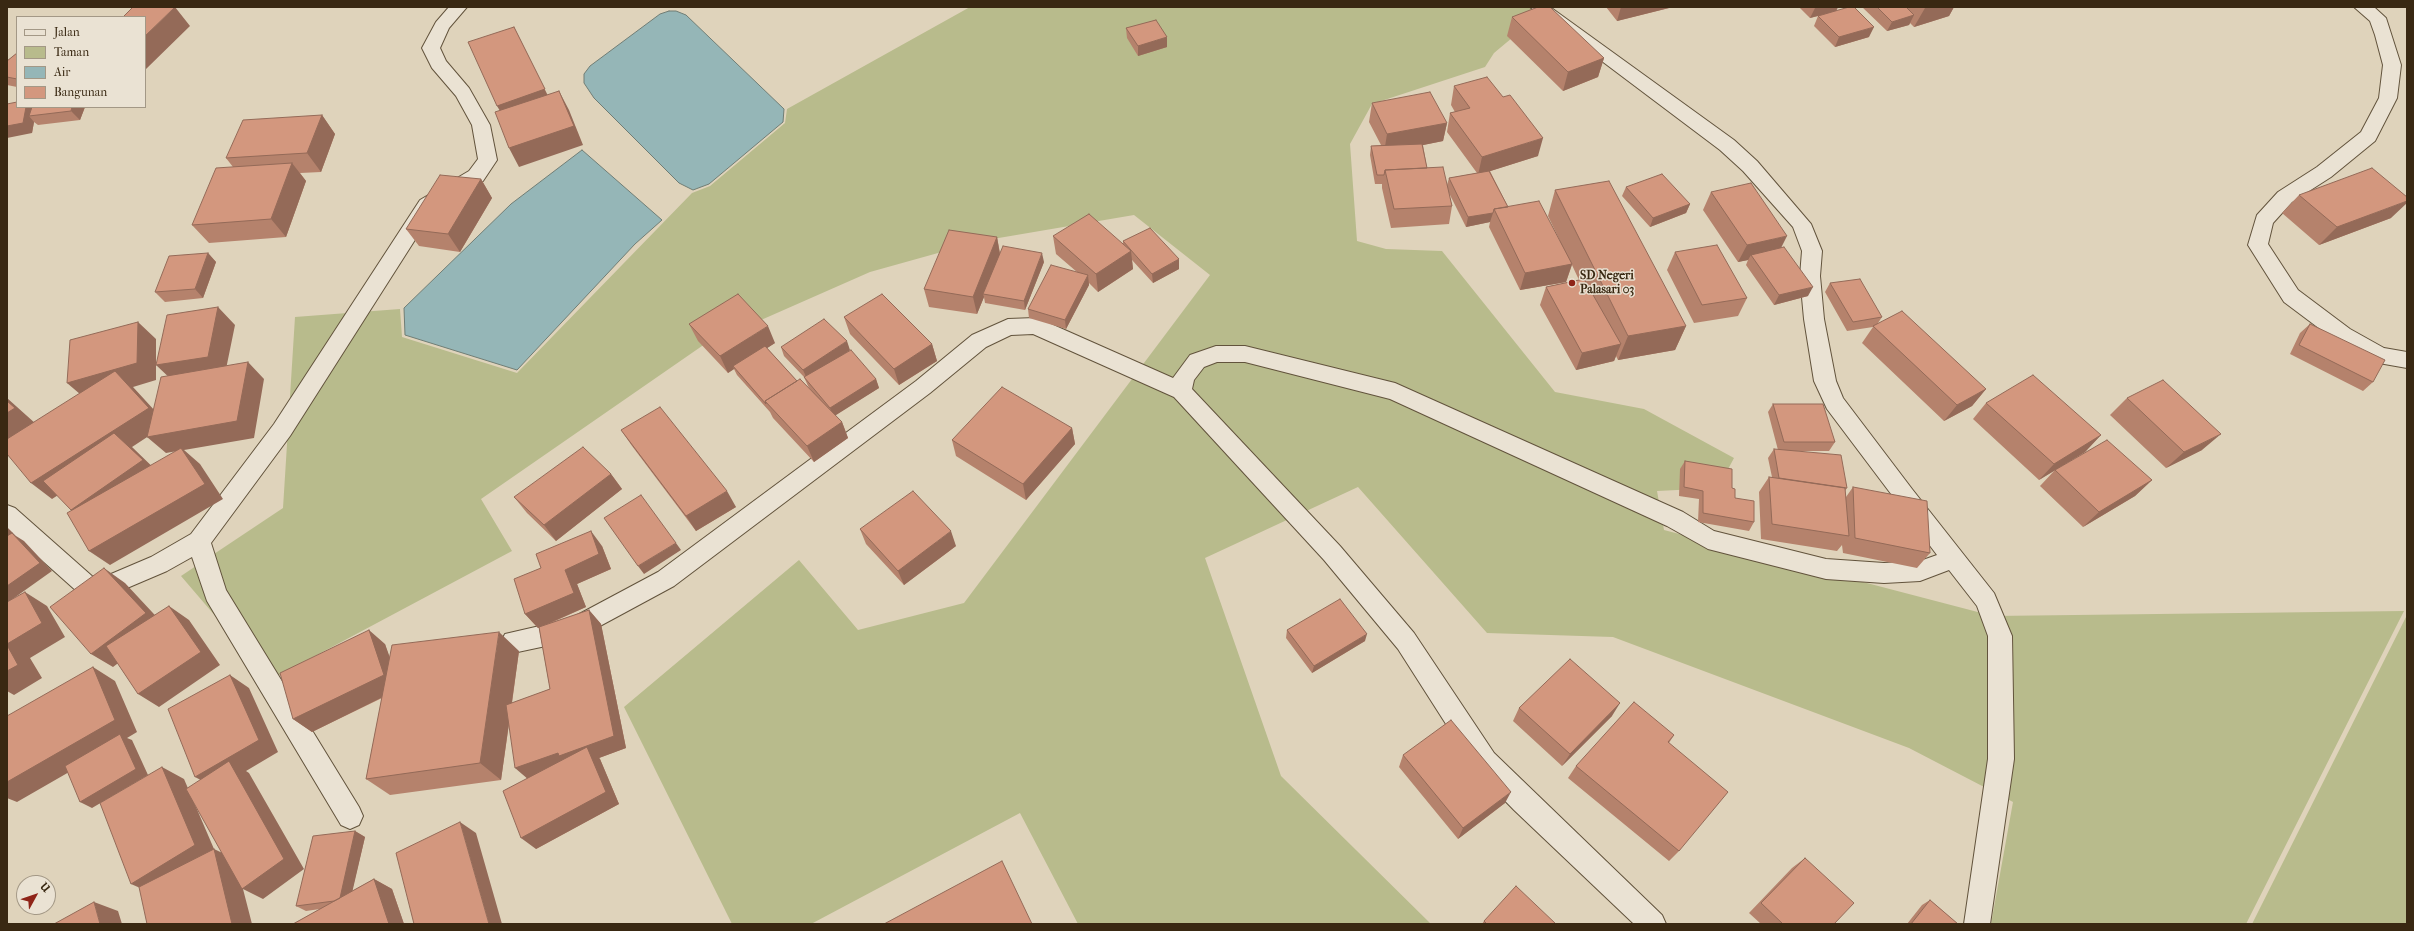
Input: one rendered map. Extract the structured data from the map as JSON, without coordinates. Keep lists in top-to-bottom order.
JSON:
{
  "places": ["SD Negeri Palasari 03"],
  "legend": [
    "Jalan",
    "Taman",
    "Air",
    "Bangunan"
  ],
  "north": "top right"
}
